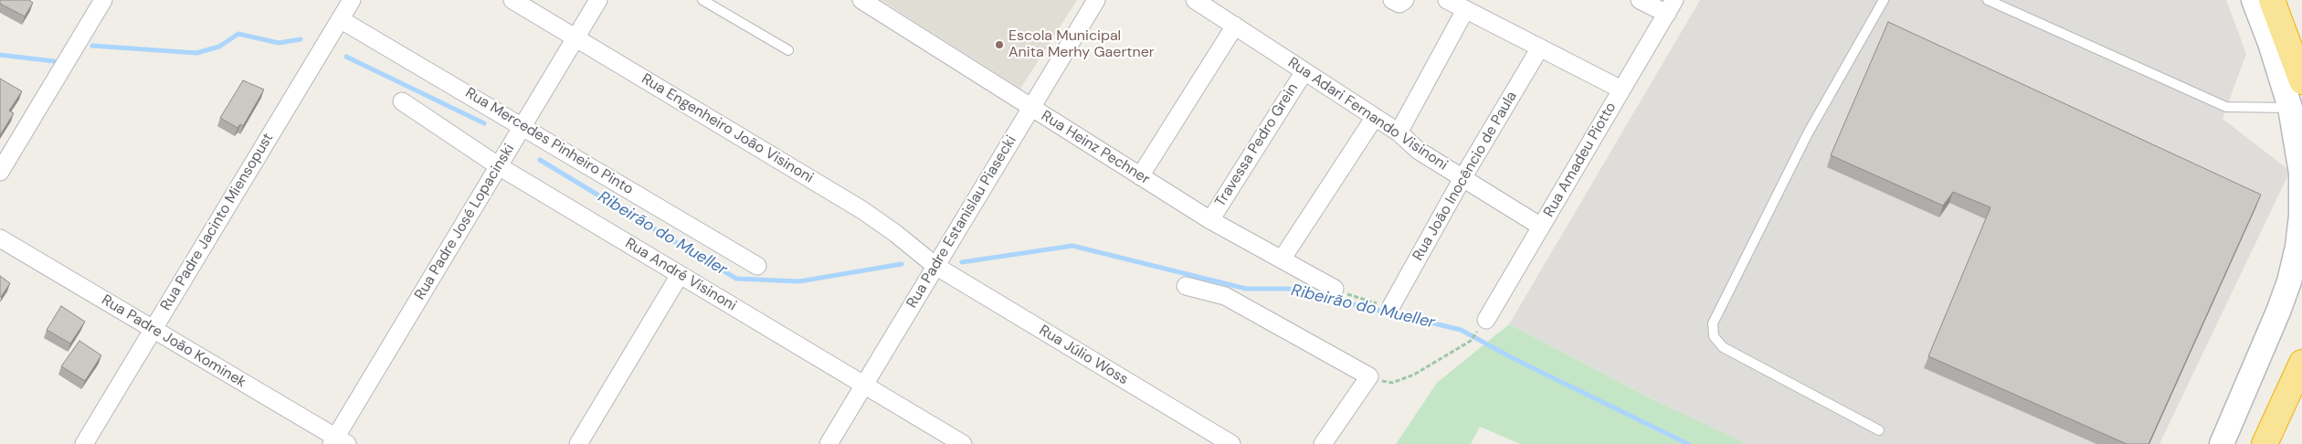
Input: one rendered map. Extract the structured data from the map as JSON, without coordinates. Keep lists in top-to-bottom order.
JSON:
{
  "streets": {
    "street": [
      "Rua Adari Fernando Visinoni",
      "Rua Engenheiro João Visinoni",
      "Rua Mercedes Pinheiro Pinto",
      "Travessa Pedro Grein",
      "Rua Heinz Pechner",
      "Rua Amadeu Piotto",
      "Rua João Inocêncio de Paula",
      "Rua Padre Jacinto Miensopust",
      "Rua Padre José Lopacinski",
      "Rua Padre Estanislau Piasecki",
      "Rua André Visinoni",
      "Rua Padre João Kominek",
      "Rua Júlio Woss"
    ]
  },
  "crossings": [
    ["Rua Adari Fernando Visinoni", "Travessa Pedro Grein"],
    ["Rua Adari Fernando Visinoni", "Rua Amadeu Piotto"],
    ["Rua Adari Fernando Visinoni", "Rua João Inocêncio de Paula"],
    ["Rua Engenheiro João Visinoni", "Rua Padre José Lopacinski"],
    ["Rua Engenheiro João Visinoni", "Rua Padre Estanislau Piasecki"],
    ["Rua Engenheiro João Visinoni", "Rua Júlio Woss"],
    ["Rua Mercedes Pinheiro Pinto", "Rua Padre Jacinto Miensopust"],
    ["Rua Mercedes Pinheiro Pinto", "Rua Padre José Lopacinski"],
    ["Travessa Pedro Grein", "Rua Heinz Pechner"],
    ["Rua Heinz Pechner", "Rua Padre Estanislau Piasecki"],
    ["Rua Padre Jacinto Miensopust", "Rua Padre João Kominek"],
    ["Rua Padre José Lopacinski", "Rua André Visinoni"],
    ["Rua Padre José Lopacinski", "Rua Padre João Kominek"],
    ["Rua Padre Estanislau Piasecki", "Rua André Visinoni"],
    ["Rua Padre Estanislau Piasecki", "Rua Júlio Woss"]
  ],
  "water": ["Ribeirão do Mueller"],
  "places": ["Escola Municipal Anita Merhy Gaertner"]
}
